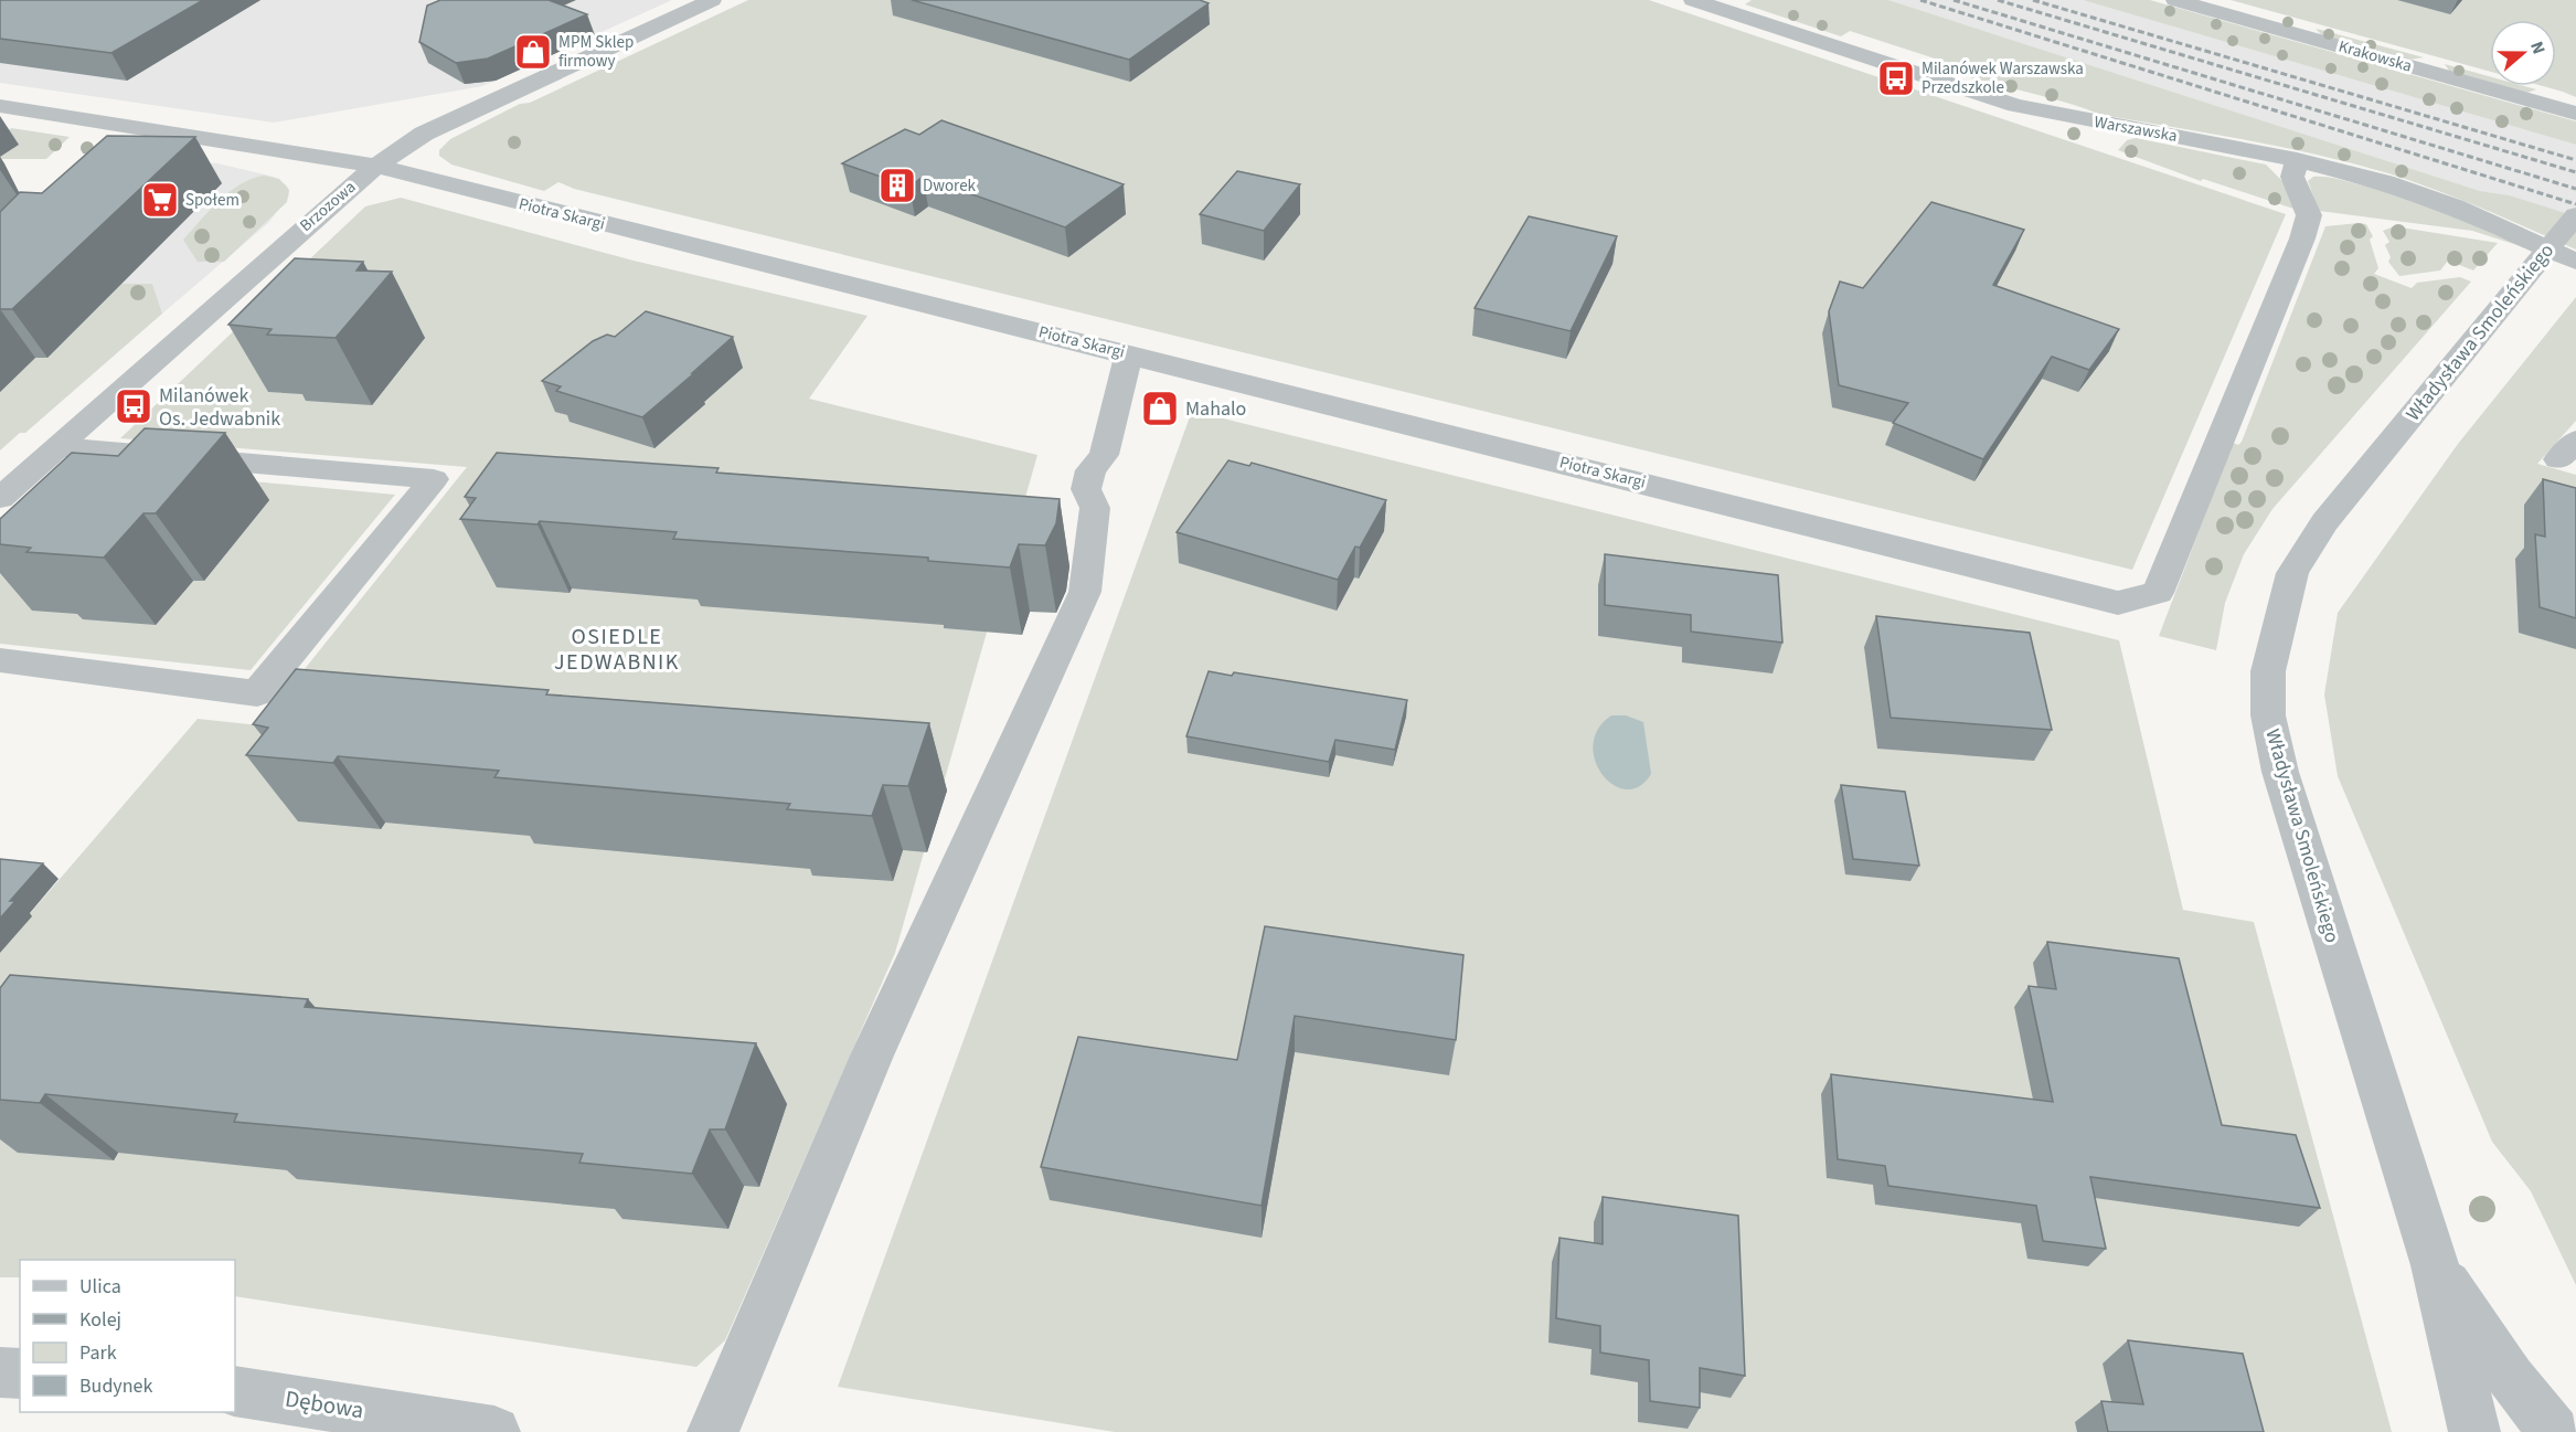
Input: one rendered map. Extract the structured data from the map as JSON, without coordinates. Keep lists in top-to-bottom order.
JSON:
{
  "streets": {
    "street": [
      "Krakowska",
      "Warszawska",
      "Brzozowa",
      "Piotra Skargi",
      "Władysława Smoleńskiego",
      "Dębowa"
    ]
  },
  "crossings": [
    ["Warszawska", "Piotra Skargi"],
    ["Brzozowa", "Piotra Skargi"]
  ],
  "districts": ["OSIEDLE JEDWABNIK"],
  "places": {
    "shop": ["MPM Sklep firmowy", "Mahalo"],
    "bus stop": ["Milanówek Warszawska Przedszkole", "Milanówek Os. Jedwabnik"],
    "building": ["Dworek"],
    "supermarket": ["Społem"]
  },
  "legend": [
    "Ulica",
    "Kolej",
    "Park",
    "Budynek"
  ],
  "north": "right"
}
